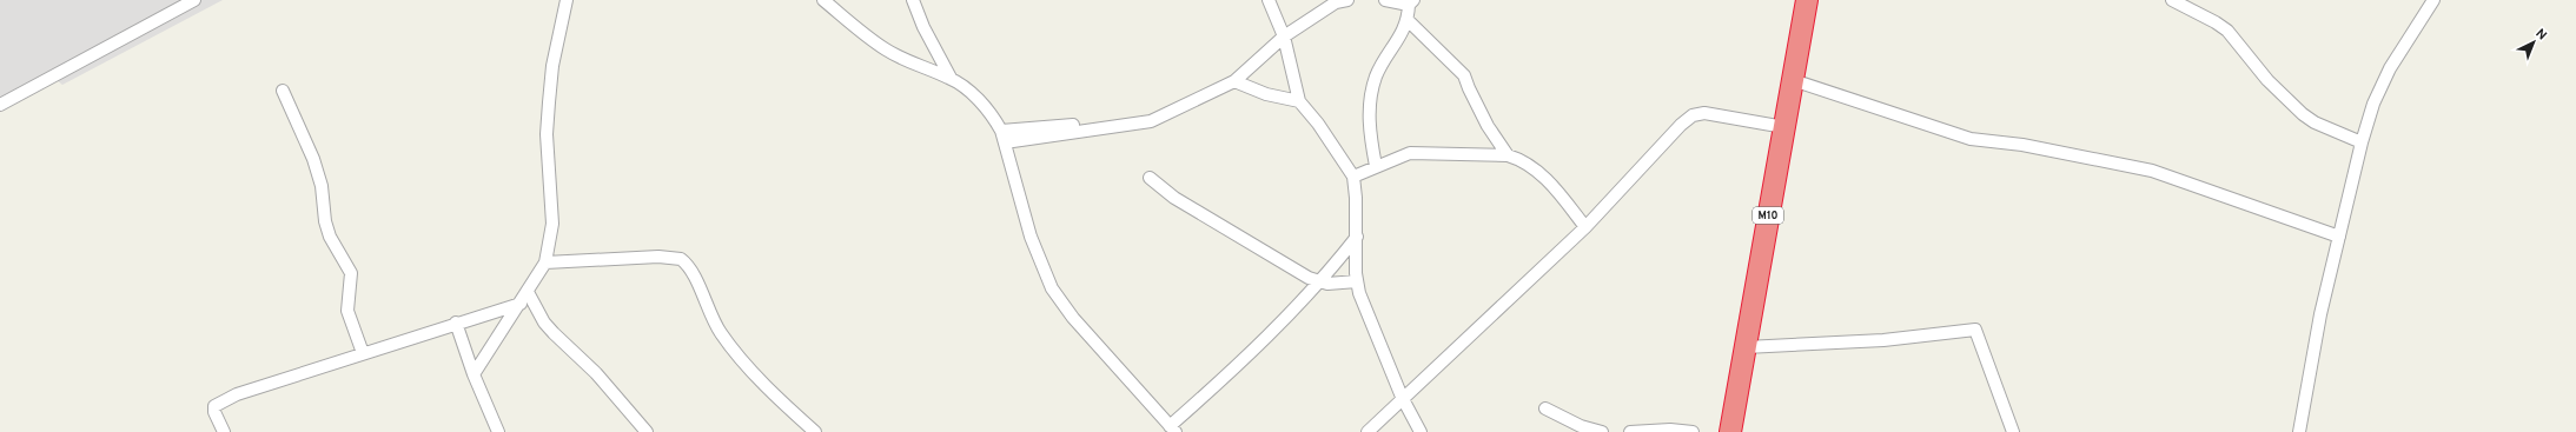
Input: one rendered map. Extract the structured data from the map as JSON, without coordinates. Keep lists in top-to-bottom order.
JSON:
{
  "streets": {
    "highway": ["M10"]
  },
  "north": "top right"
}
